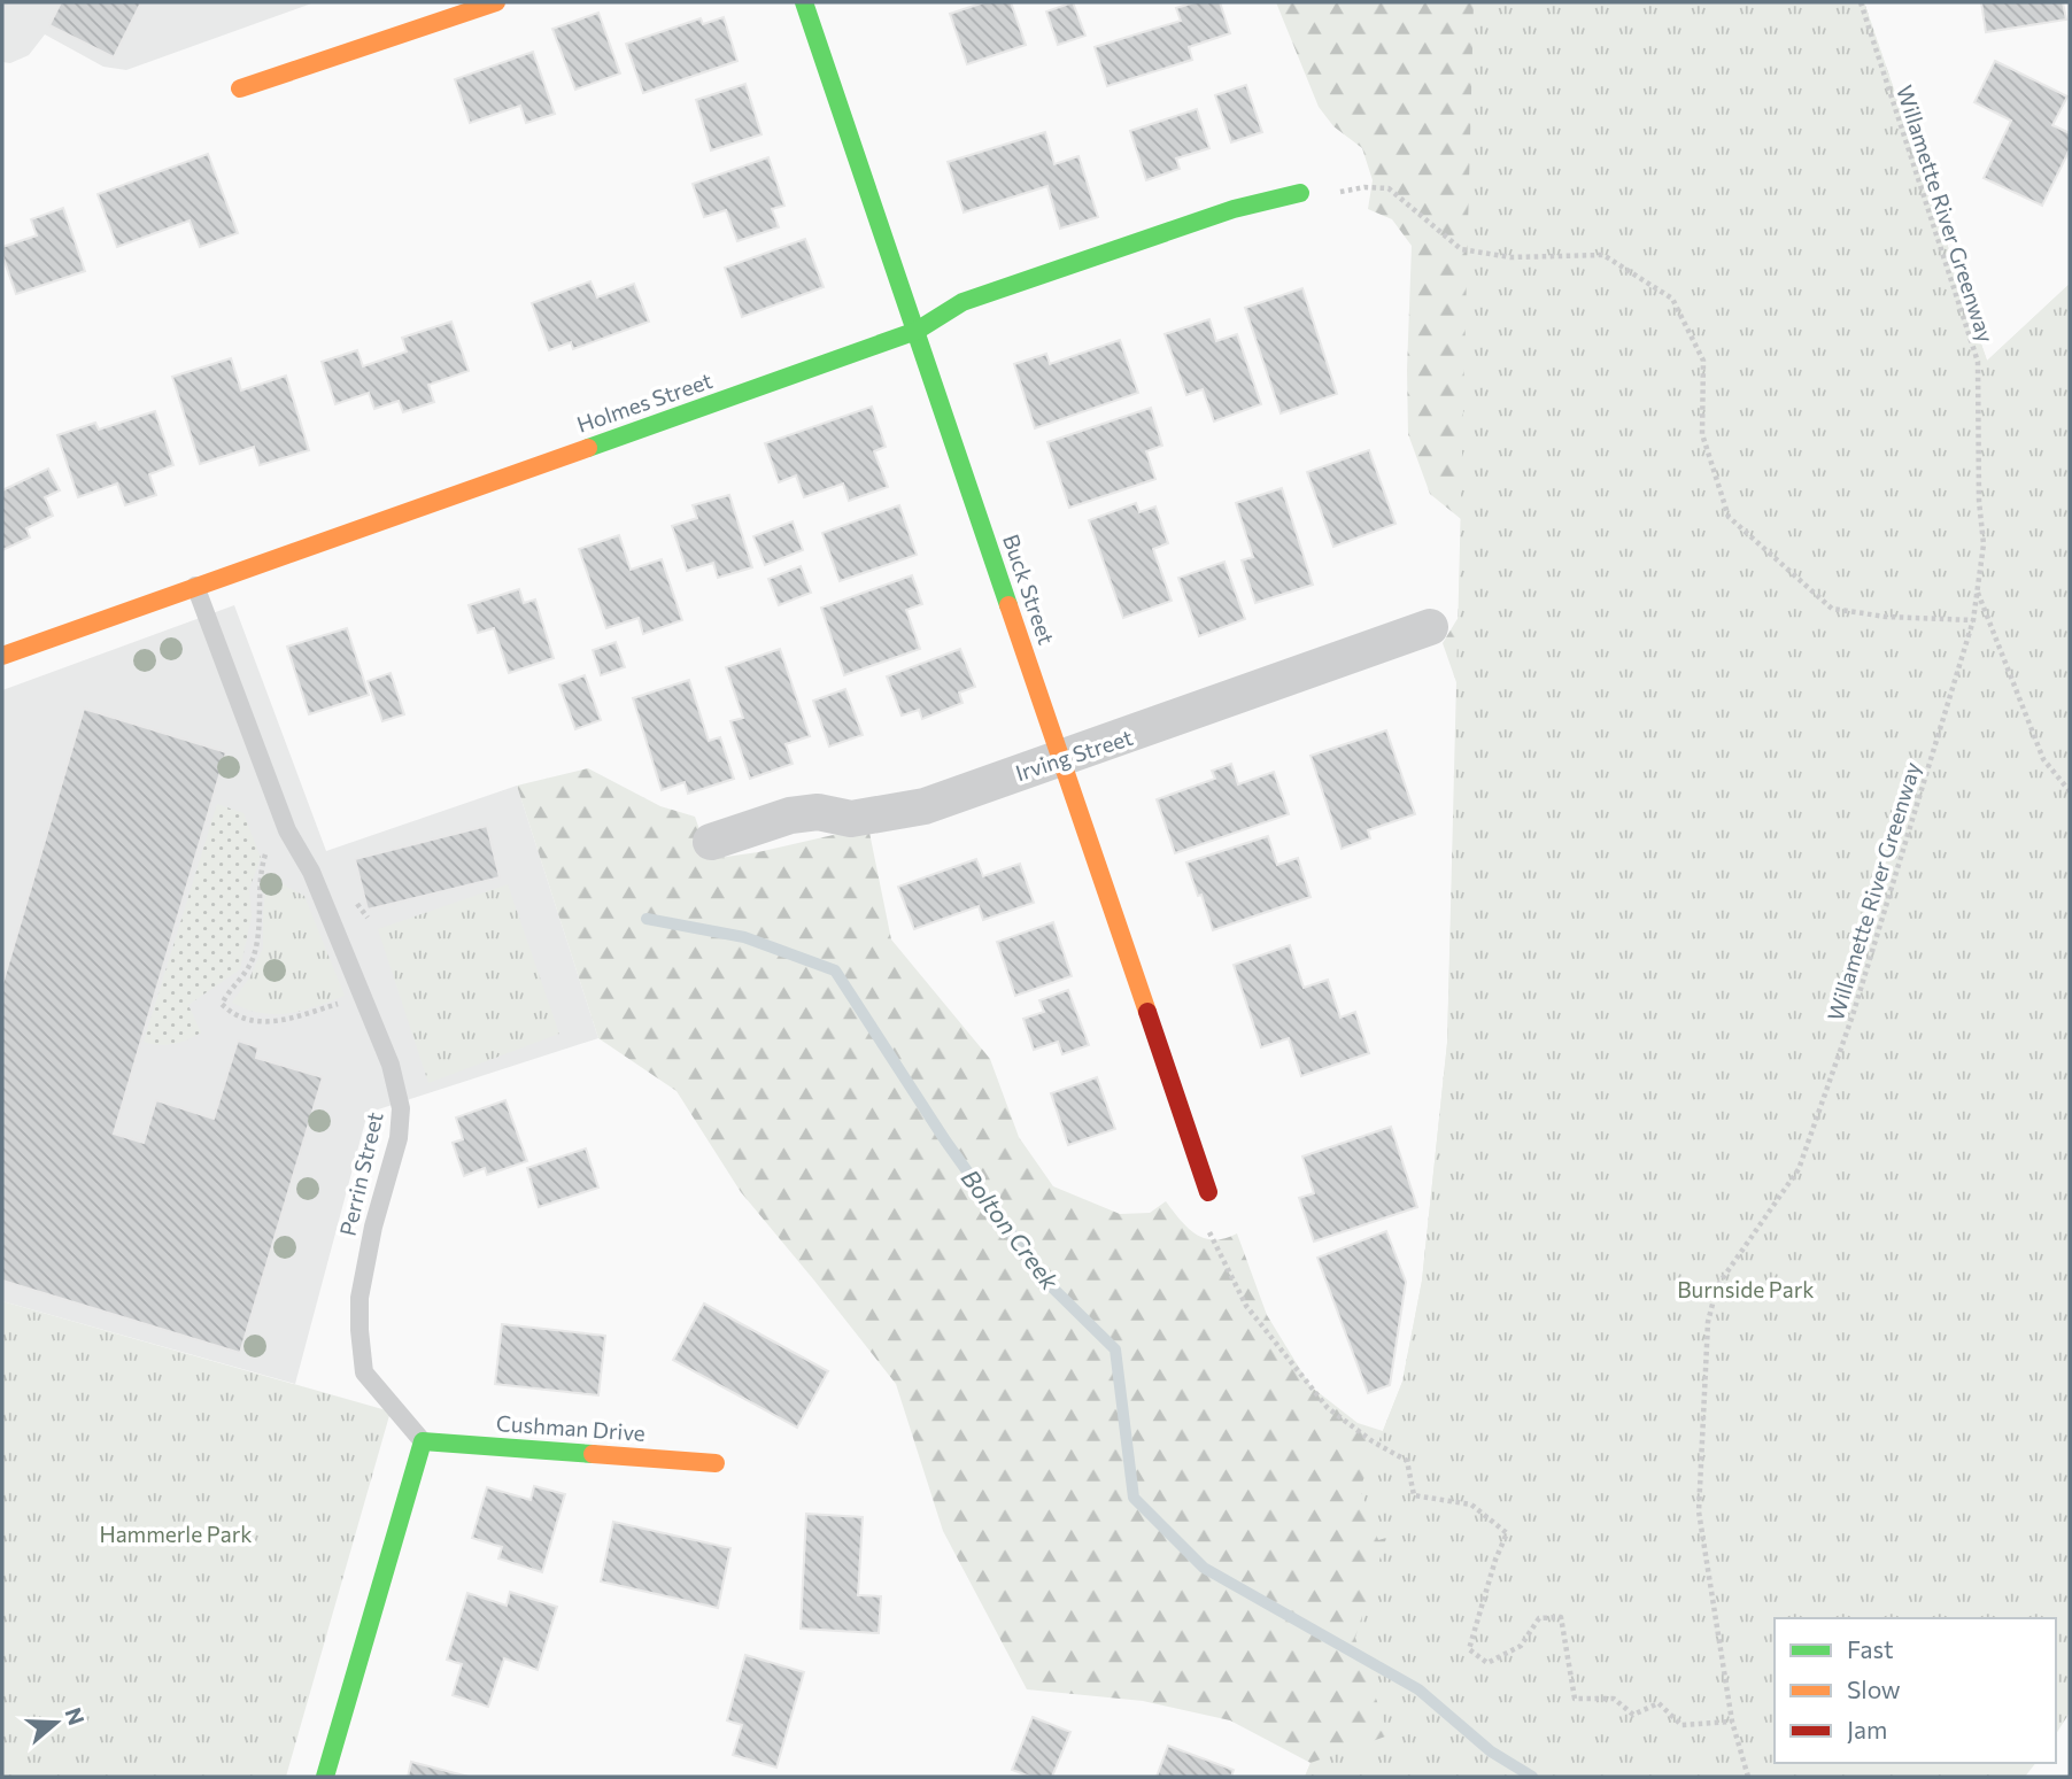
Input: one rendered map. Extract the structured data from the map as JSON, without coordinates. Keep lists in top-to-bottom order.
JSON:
{
  "streets": {
    "street": [
      "Holmes Street",
      "Buck Street",
      "Irving Street",
      "Cushman Drive"
    ],
    "lane": ["Perrin Street"],
    "path": ["Willamette River Greenway"]
  },
  "crossings": [
    ["Holmes Street", "Buck Street"],
    ["Holmes Street", "Perrin Street"],
    ["Buck Street", "Irving Street"],
    ["Perrin Street", "Cushman Drive"]
  ],
  "water": ["Bolton Creek"],
  "parks": ["Burnside Park", "Hammerle Park"],
  "legend": ["Fast", "Slow", "Jam"],
  "north": "right"
}
